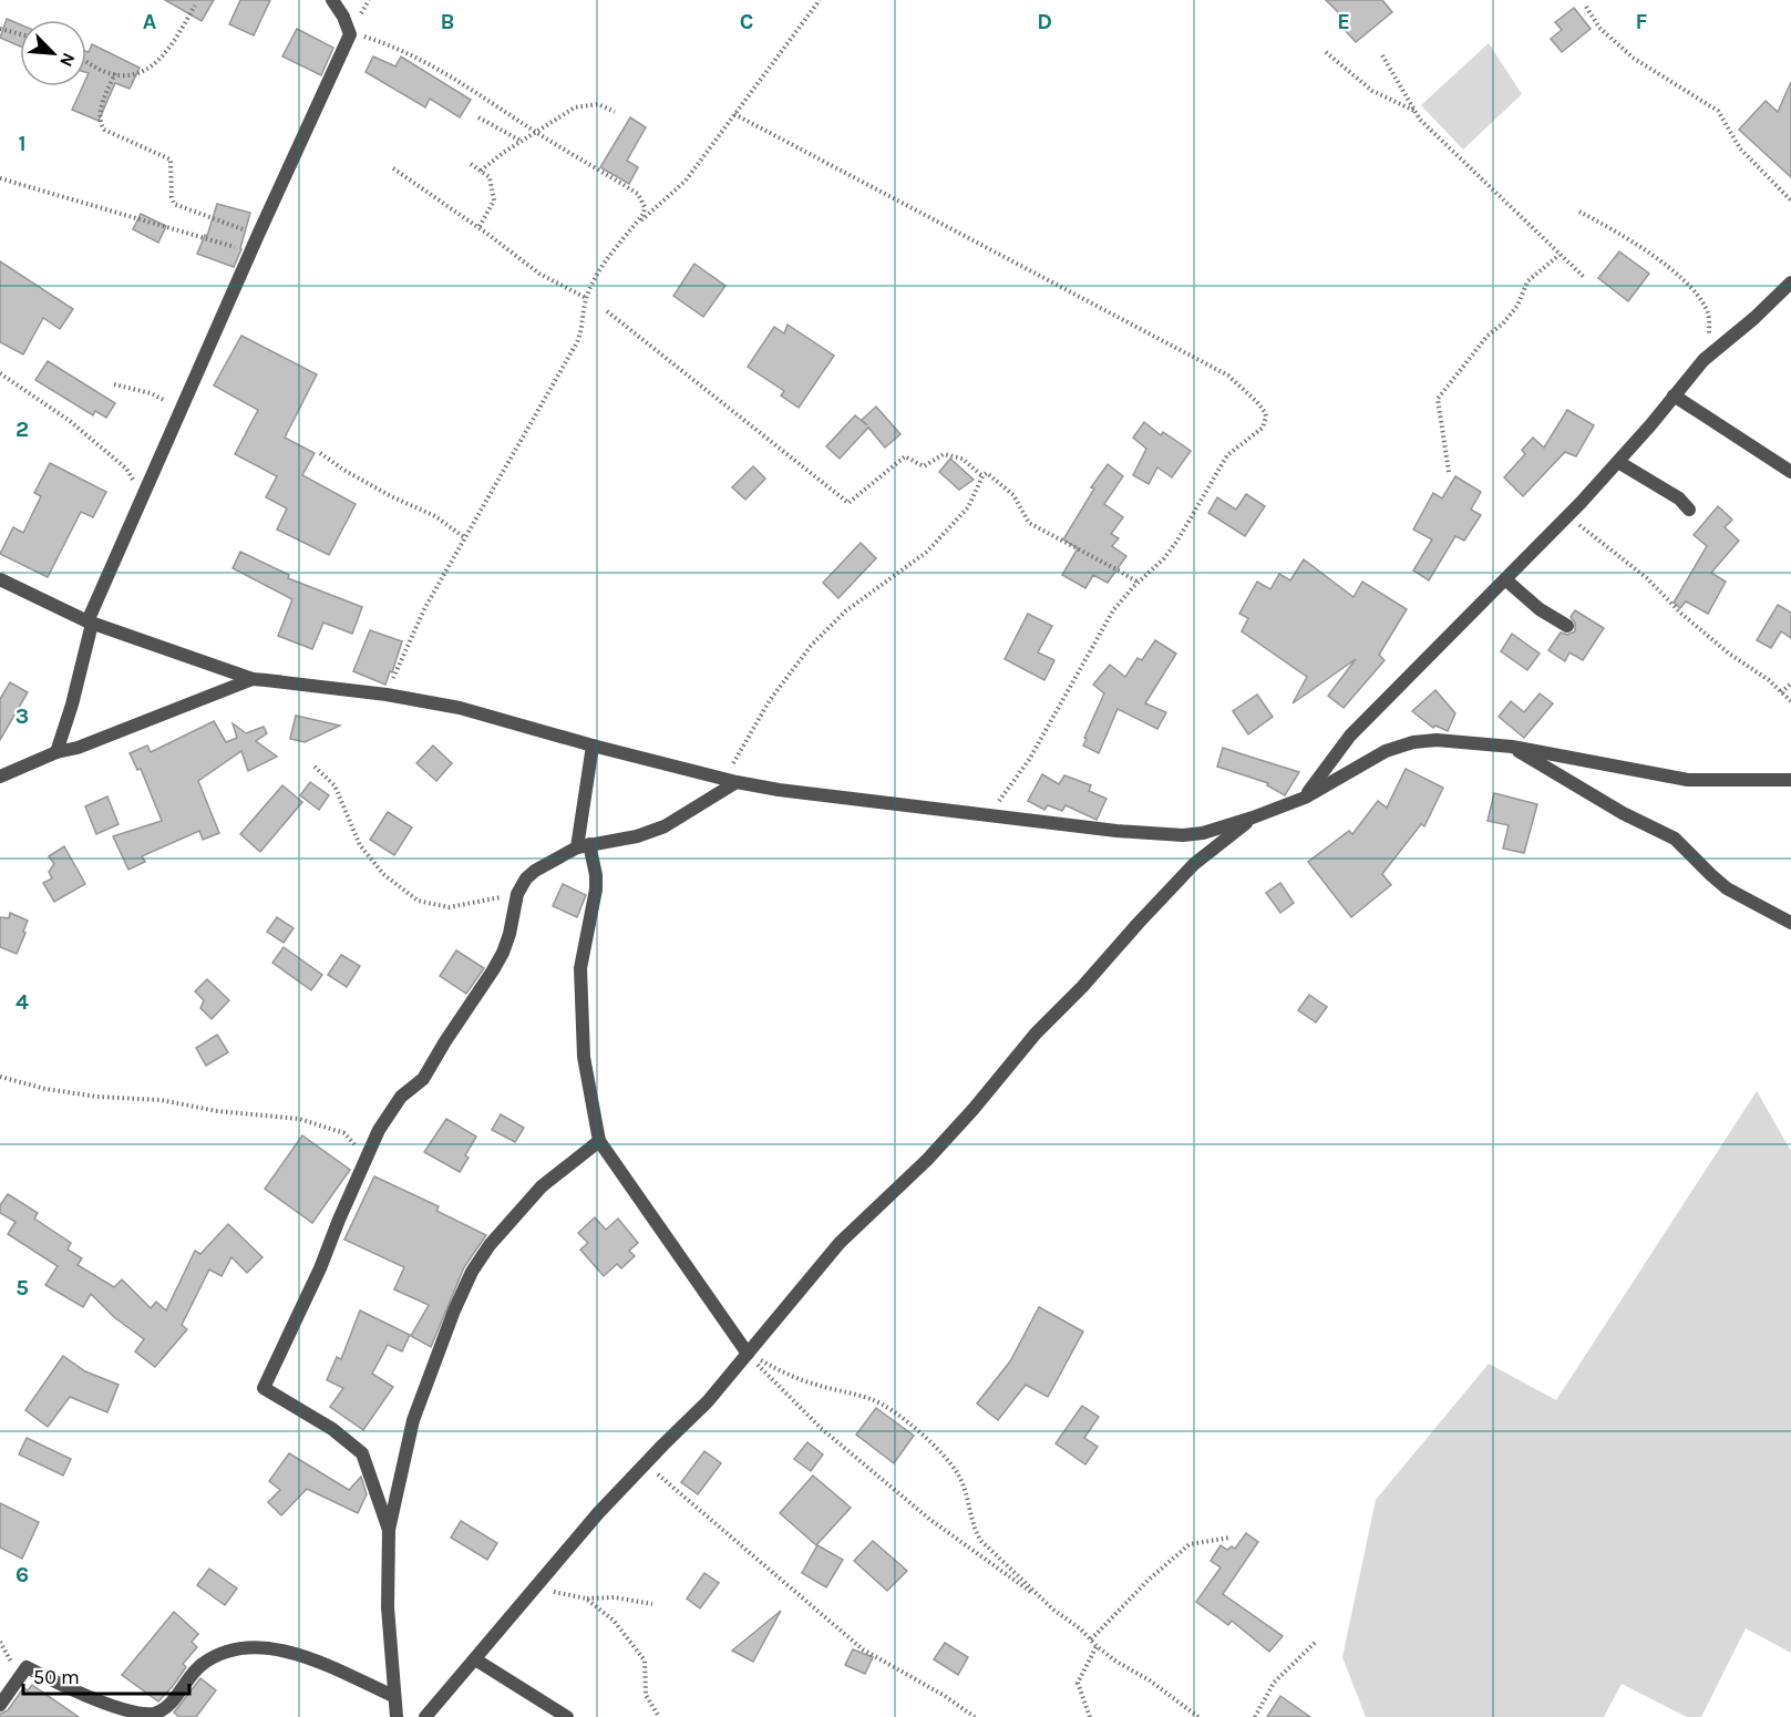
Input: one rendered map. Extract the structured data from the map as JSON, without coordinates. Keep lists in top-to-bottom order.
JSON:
{
  "scale_bar": "50 m",
  "north": "bottom right",
  "grid": {
    "columns": [
      "A",
      "B",
      "C",
      "D",
      "E",
      "F"
    ],
    "rows": [
      "1",
      "2",
      "3",
      "4",
      "5",
      "6"
    ]
  }
}
